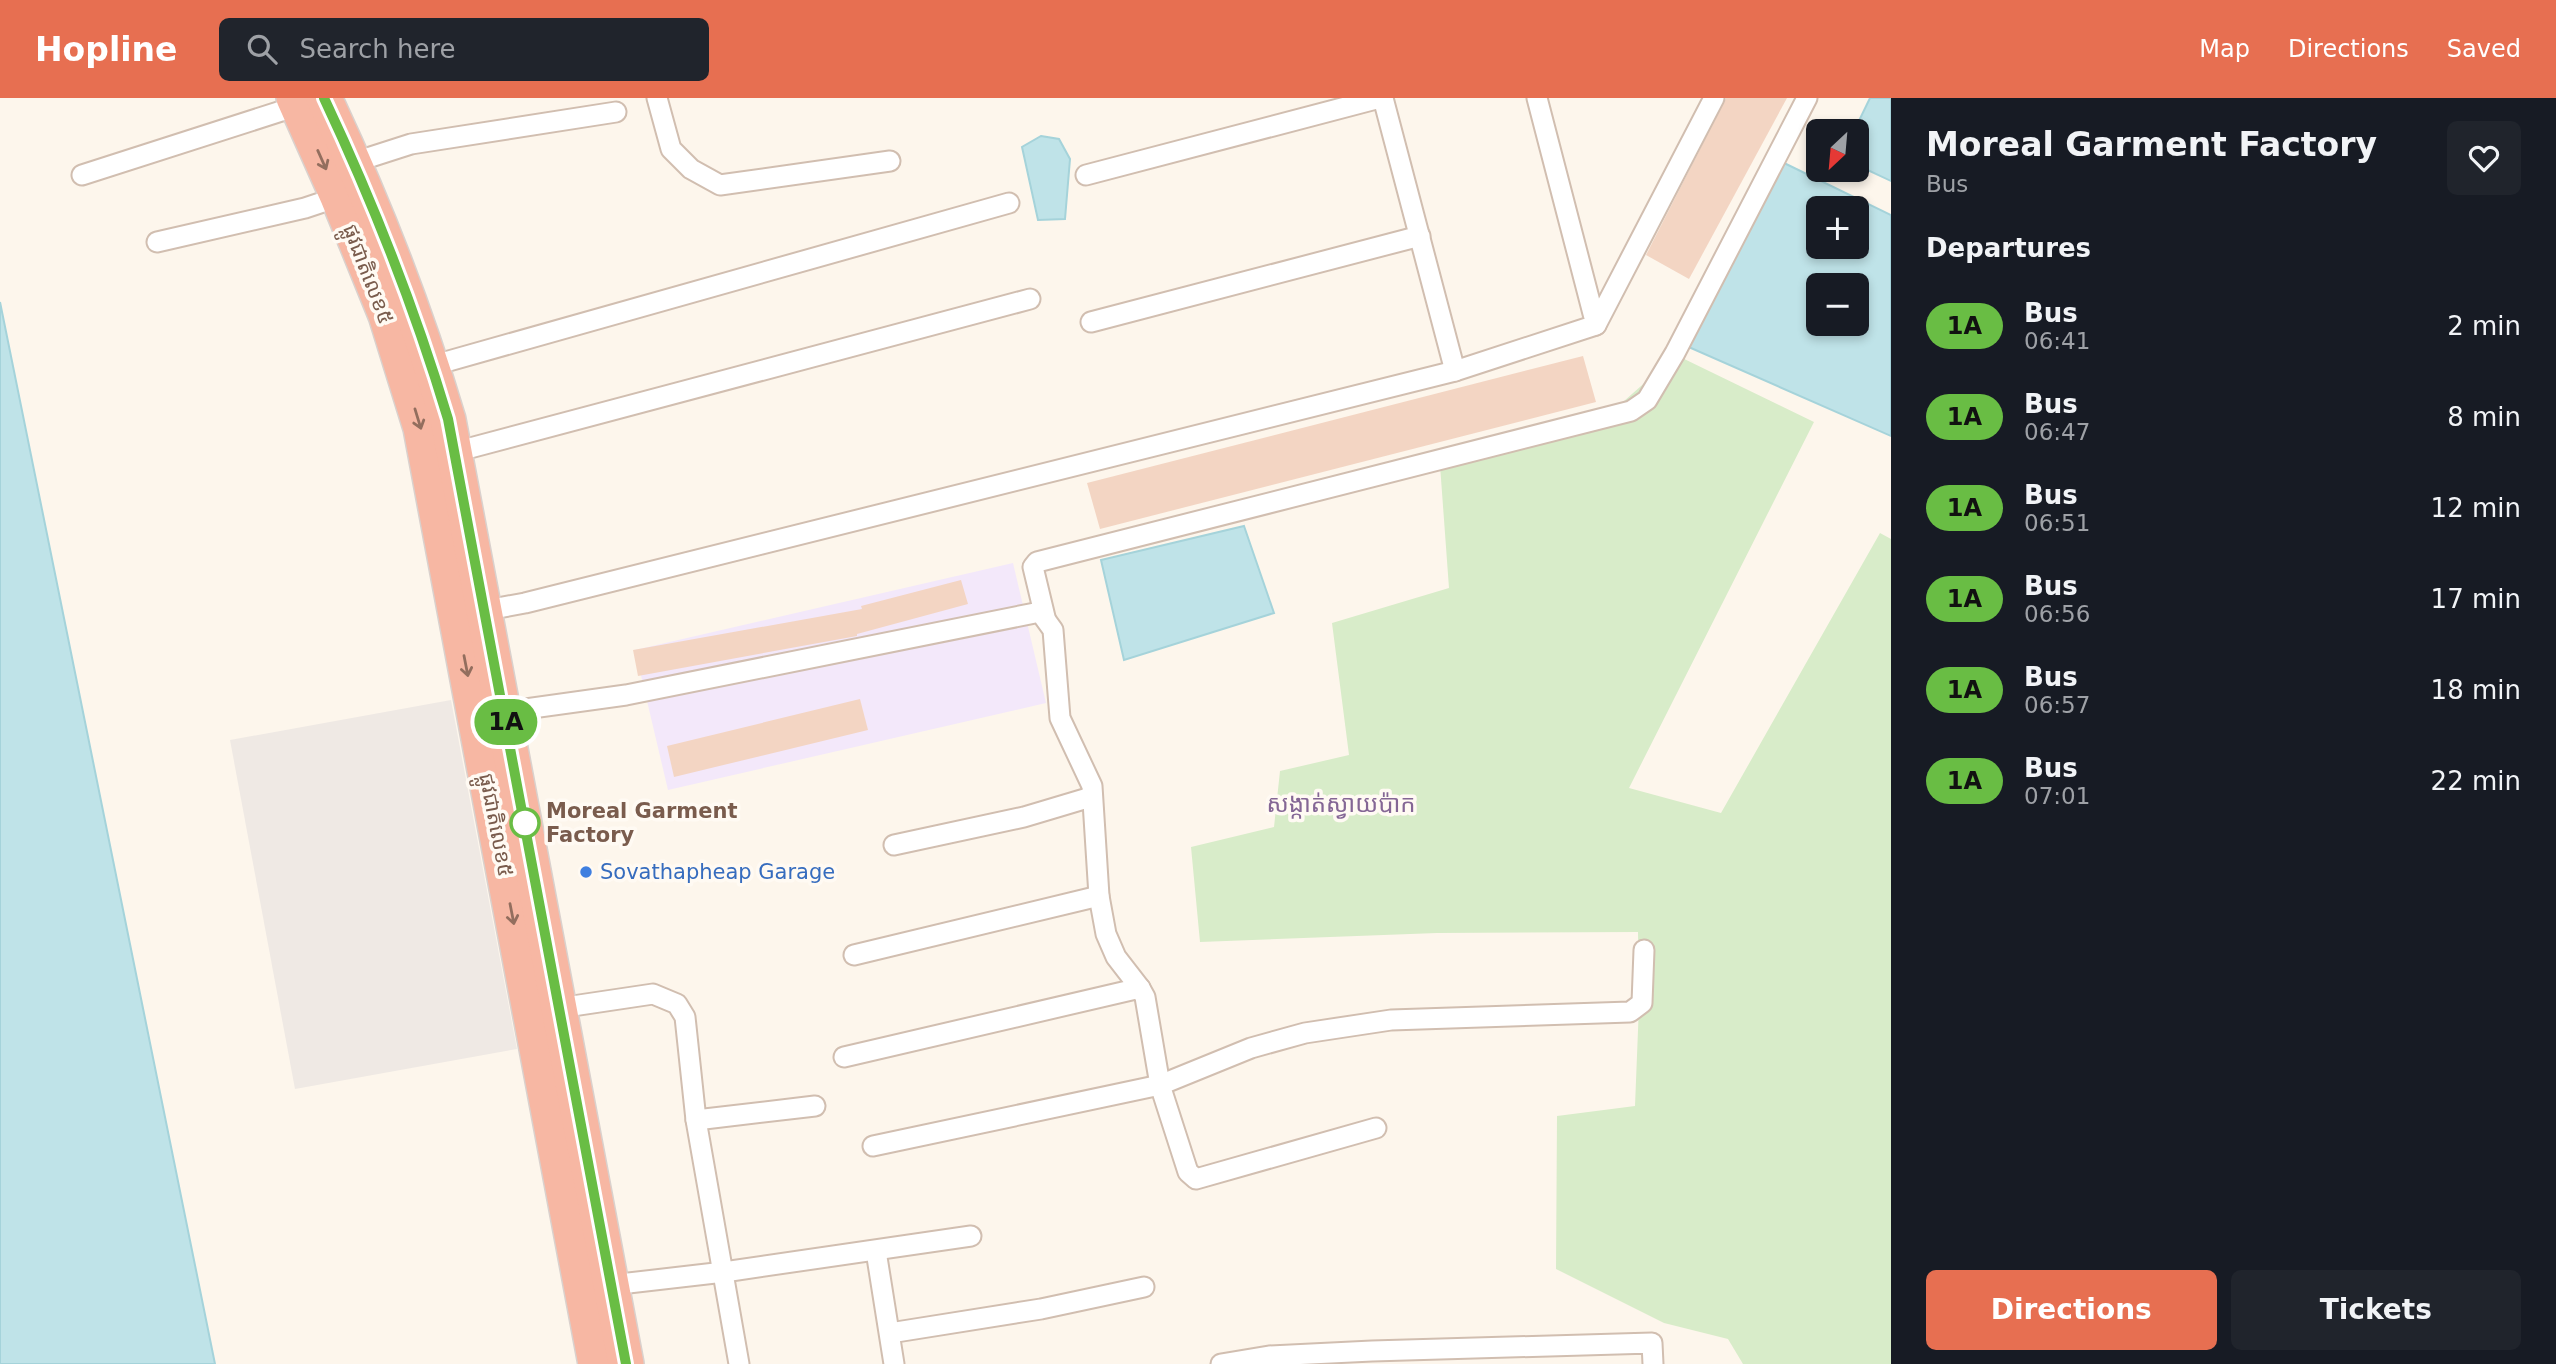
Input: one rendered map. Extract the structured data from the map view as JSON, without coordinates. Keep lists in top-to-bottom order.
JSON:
{
  "streets": {
    "highway": ["ផ្លូវជាតិលេខ៥"]
  },
  "districts": ["សង្កាត់ស្វាយប៉ាក"],
  "places": ["Moreal Garment Factory", "Sovathapheap Garage"],
  "lines": ["bus line 1A"],
  "north": "bottom left",
  "page": {
    "header": "Hopline",
    "search": "Search here",
    "nav": ["Map", "Directions", "Saved"],
    "on_map": "1A",
    "heading": [
      ["Moreal Garment Factory", "Bus"],
      "Departures"
    ],
    "map_buttons": ["+", "−"],
    "list": [
      {
        "mark": "1A",
        "name": "Bus",
        "note": "06:41",
        "value": "2 min"
      },
      {
        "mark": "1A",
        "name": "Bus",
        "note": "06:47",
        "value": "8 min"
      },
      {
        "mark": "1A",
        "name": "Bus",
        "note": "06:51",
        "value": "12 min"
      },
      {
        "mark": "1A",
        "name": "Bus",
        "note": "06:56",
        "value": "17 min"
      },
      {
        "mark": "1A",
        "name": "Bus",
        "note": "06:57",
        "value": "18 min"
      },
      {
        "mark": "1A",
        "name": "Bus",
        "note": "07:01",
        "value": "22 min"
      }
    ],
    "buttons": ["Directions", "Tickets"]
  }
}
